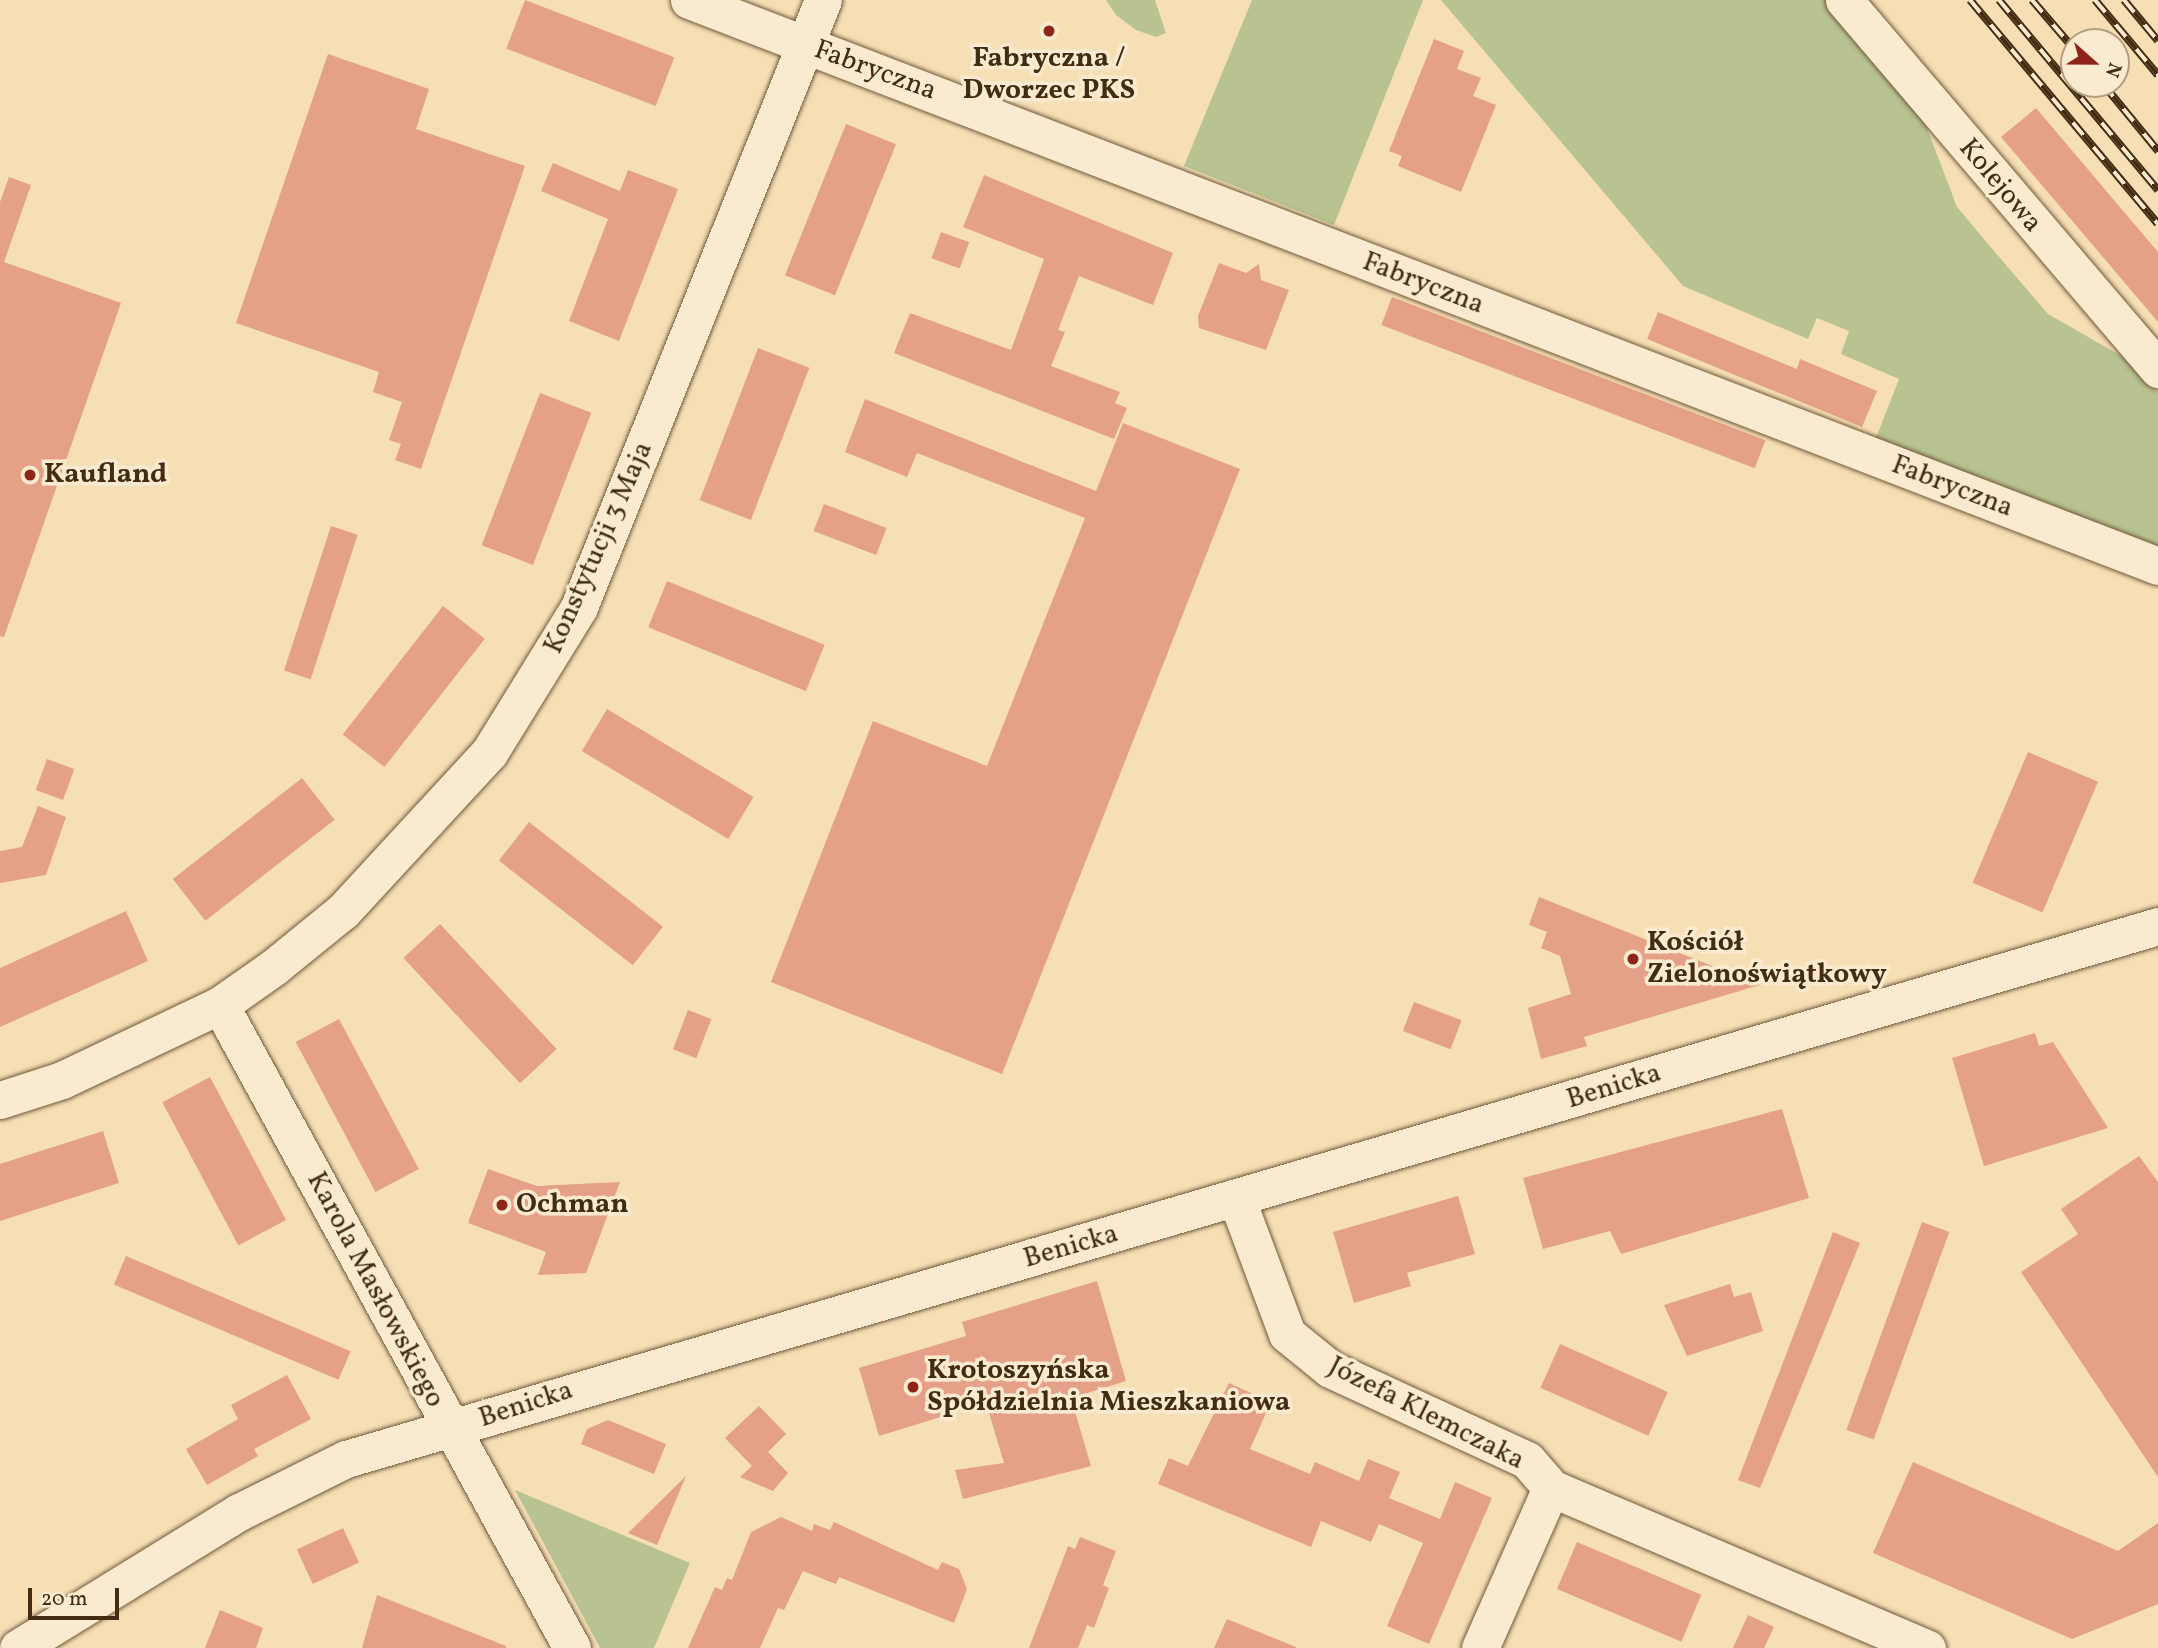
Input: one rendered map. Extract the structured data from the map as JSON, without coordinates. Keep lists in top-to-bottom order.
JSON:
{
  "streets": {
    "street": [
      "Fabryczna",
      "Kolejowa",
      "Konstytucji 3 Maja",
      "Benicka",
      "Karola Masłowskiego",
      "Józefa Klemczaka"
    ]
  },
  "crossings": [
    ["Fabryczna", "Konstytucji 3 Maja"],
    ["Konstytucji 3 Maja", "Karola Masłowskiego"],
    ["Benicka", "Karola Masłowskiego"],
    ["Benicka", "Józefa Klemczaka"]
  ],
  "places": [
    "Fabryczna / Dworzec PKS",
    "Kaufland",
    "Kościół Zielonoświątkowy",
    "Ochman",
    "Krotoszyńska Spółdzielnia Mieszkaniowa"
  ],
  "scale_bar": "20 m",
  "north": "right"
}
